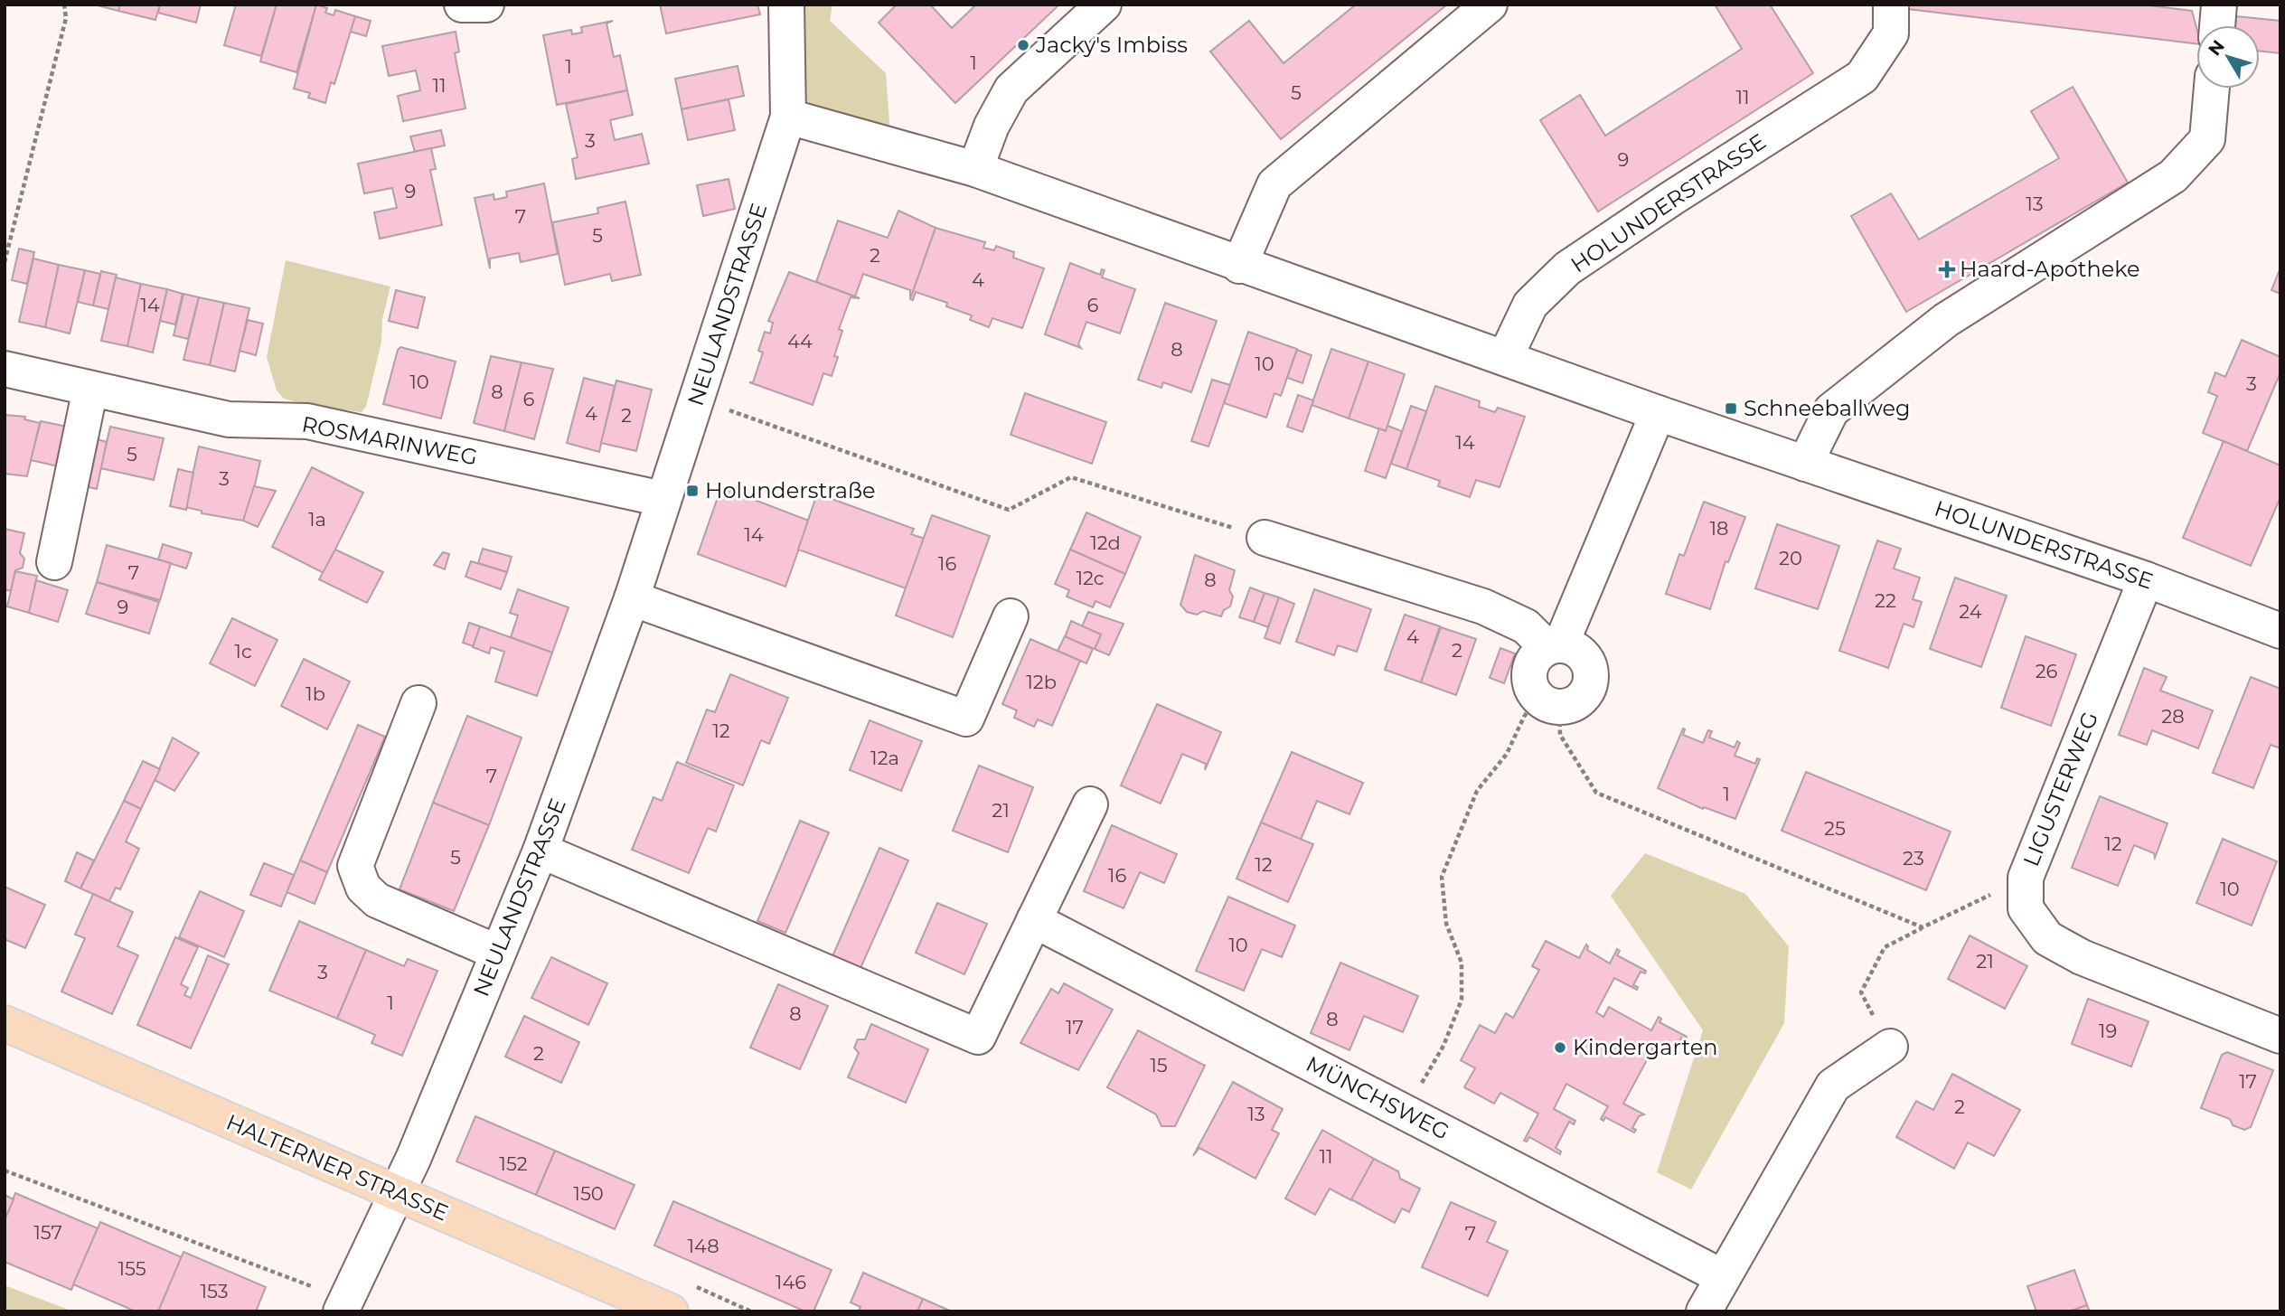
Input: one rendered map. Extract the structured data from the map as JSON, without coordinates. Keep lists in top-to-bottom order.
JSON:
{
  "streets": {
    "main road": ["HALTERNER STRASSE"],
    "street": [
      "HOLUNDERSTRASSE",
      "NEULANDSTRASSE",
      "ROSMARINWEG",
      "LIGUSTERWEG",
      "MÜNCHSWEG"
    ]
  },
  "crossings": [
    ["HOLUNDERSTRASSE", "NEULANDSTRASSE"],
    ["HOLUNDERSTRASSE", "LIGUSTERWEG"],
    ["NEULANDSTRASSE", "ROSMARINWEG"],
    ["NEULANDSTRASSE", "HALTERNER STRASSE"]
  ],
  "places": {
    "other": ["Jacky's Imbiss", "Kindergarten"],
    "health": ["Haard-Apotheke"],
    "transit": ["Schneeballweg", "Holunderstraße"]
  },
  "house_numbers": [
    "1",
    "1",
    "11",
    "5",
    "11",
    "3",
    "9",
    "9",
    "13",
    "7",
    "5",
    "2",
    "4",
    "14",
    "6",
    "44",
    "8",
    "10",
    "10",
    "3",
    "8",
    "6",
    "4",
    "2",
    "14",
    "5",
    "3",
    "1a",
    "18",
    "14",
    "12d",
    "20",
    "16",
    "7",
    "12c",
    "8",
    "22",
    "9",
    "24",
    "4",
    "2",
    "1c",
    "26",
    "12b",
    "1b",
    "28",
    "12",
    "12a",
    "7",
    "1",
    "21",
    "25",
    "12",
    "5",
    "23",
    "12",
    "16",
    "10",
    "10",
    "21",
    "3",
    "1",
    "8",
    "8",
    "17",
    "19",
    "2",
    "15",
    "17",
    "2",
    "13",
    "11",
    "152",
    "150",
    "157",
    "7",
    "148",
    "155",
    "146",
    "153"
  ],
  "north": "top left"
}
